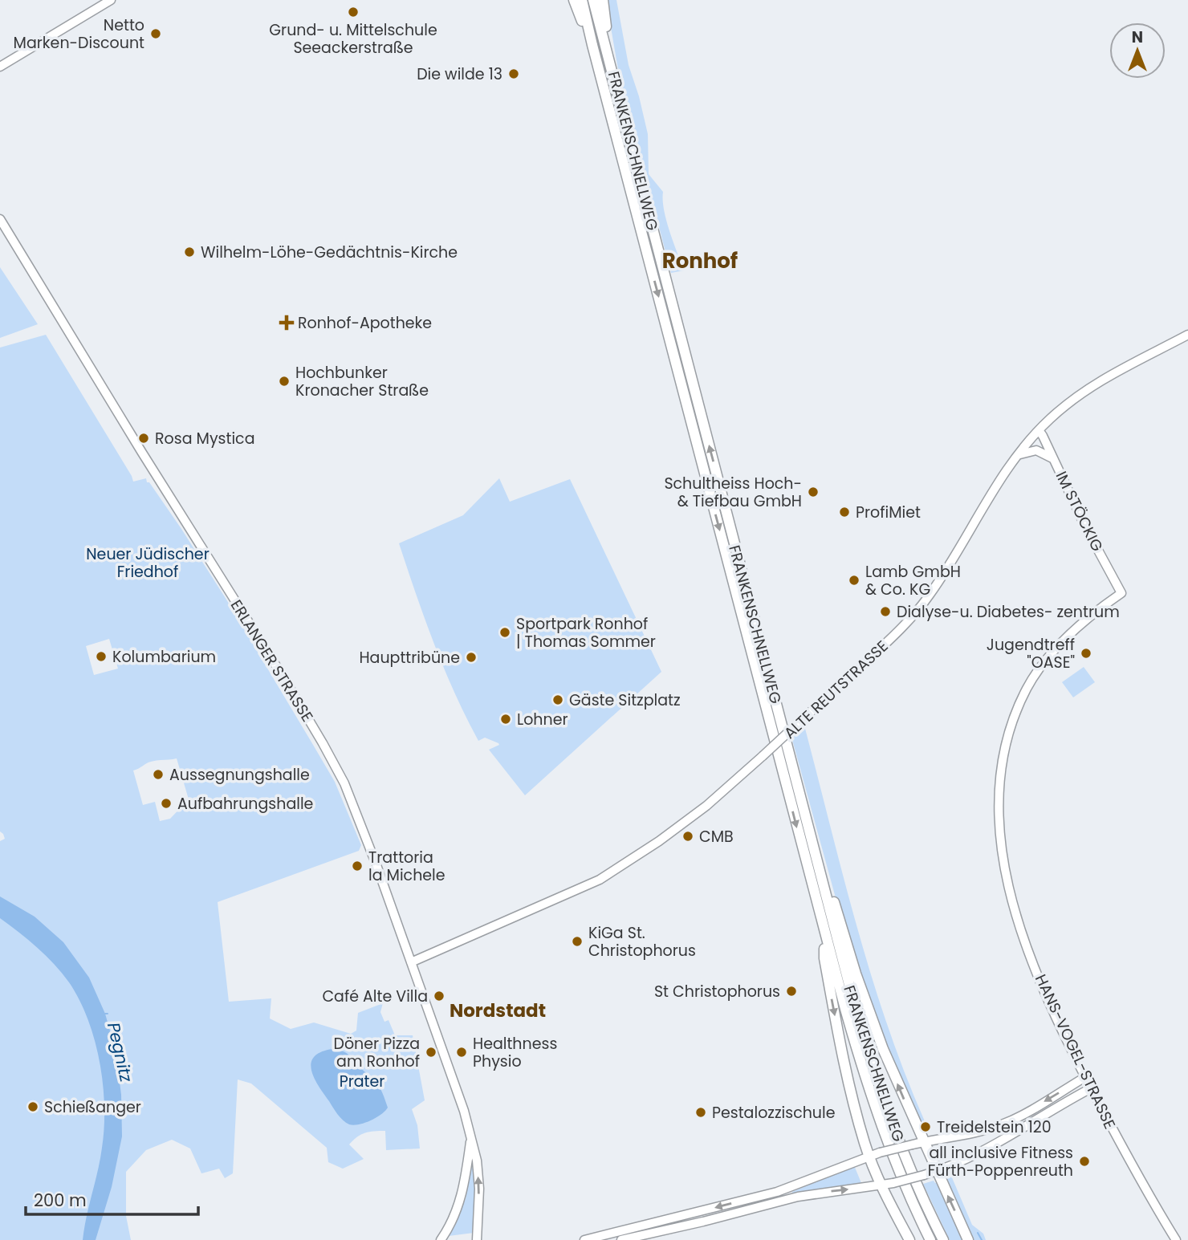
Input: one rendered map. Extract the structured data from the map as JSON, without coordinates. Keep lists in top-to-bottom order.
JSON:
{
  "streets": {
    "highway": ["FRANKENSCHNELLWEG"],
    "main road": [
      "IM STÖCKIG",
      "ERLANGER STRASSE",
      "ALTE REUTSTRASSE",
      "HANS-VOGEL-STRASSE"
    ]
  },
  "crossings": [
    ["IM STÖCKIG", "ALTE REUTSTRASSE"],
    ["IM STÖCKIG", "HANS-VOGEL-STRASSE"],
    ["ERLANGER STRASSE", "ALTE REUTSTRASSE"]
  ],
  "districts": ["Ronhof", "Nordstadt"],
  "water": ["Pegnitz"],
  "parks": ["Neuer Jüdischer Friedhof", "Prater"],
  "places": {
    "other": [
      "Grund- u. Mittelschule Seeackerstraße",
      "Netto Marken-Discount",
      "Die wilde 13",
      "Wilhelm-Löhe-Gedächtnis-Kirche",
      "Hochbunker Kronacher Straße",
      "Rosa Mystica",
      "Schultheiss Hoch- & Tiefbau GmbH",
      "ProfiMiet",
      "Lamb GmbH & Co. KG",
      "Dialyse-u. Diabetes- zentrum",
      "Sportpark Ronhof | Thomas Sommer",
      "Jugendtreff \"OASE\"",
      "Kolumbarium",
      "Haupttribüne",
      "Gäste Sitzplatz",
      "Lohner",
      "Aussegnungshalle",
      "Aufbahrungshalle",
      "CMB",
      "Trattoria la Michele",
      "KiGa St. Christophorus",
      "St Christophorus",
      "Café Alte Villa",
      "Döner Pizza am Ronhof",
      "Healthness Physio",
      "Schießanger",
      "Pestalozzischule",
      "Treidelstein 120",
      "all inclusive Fitness Fürth-Poppenreuth"
    ],
    "health": ["Ronhof-Apotheke"]
  },
  "scale_bar": "200 m",
  "north": "top"
}
